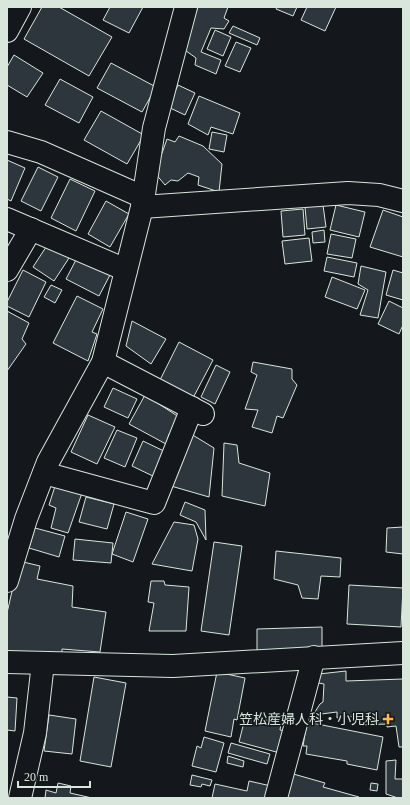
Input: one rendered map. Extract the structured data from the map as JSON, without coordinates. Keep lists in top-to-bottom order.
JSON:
{
  "places": {
    "health": ["笠松産婦人科・小児科"]
  },
  "scale_bar": "20 m"
}
